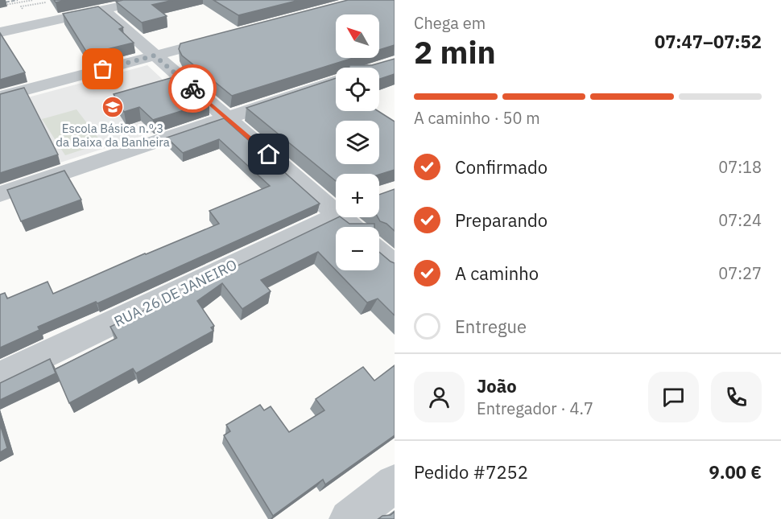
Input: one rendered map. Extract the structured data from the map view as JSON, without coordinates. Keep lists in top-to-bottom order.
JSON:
{
  "streets": {
    "street": ["RUA 26 DE JANEIRO"]
  },
  "places": {
    "school or university": ["Escola Básica n.º 3 da Baixa da Banheira"]
  },
  "north": "top left",
  "page": {
    "heading": ["2 min", "Chega em", "07:47–07:52"],
    "panel": [
      "João",
      "Entregador · 4.7",
      "Pedido #7252",
      "9.00 €"
    ],
    "map_buttons": ["+", "−"],
    "bar": "A caminho · 50 m",
    "list": [
      ["Confirmado", "07:18"],
      ["Preparando", "07:24"],
      ["A caminho", "07:27"],
      "Entregue"
    ]
  }
}
